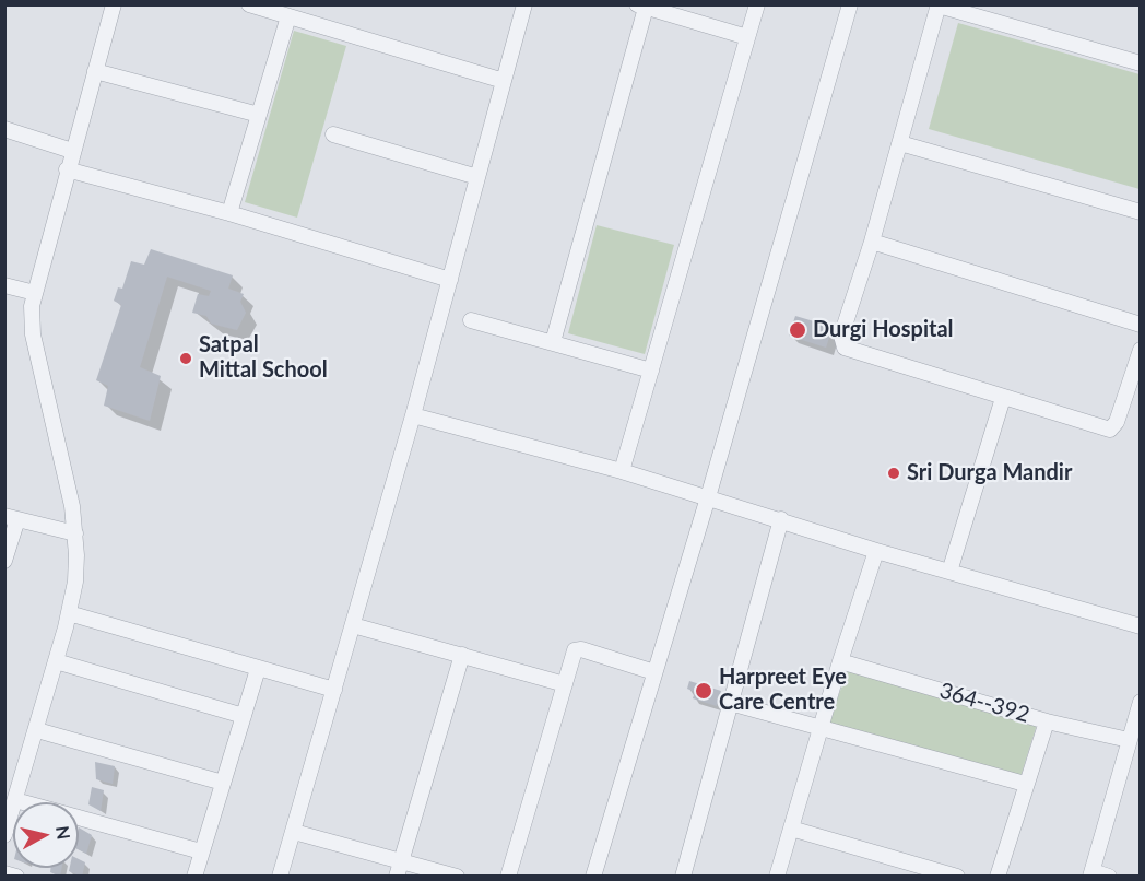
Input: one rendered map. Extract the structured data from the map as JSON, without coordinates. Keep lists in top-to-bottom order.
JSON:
{
  "streets": {
    "street": ["364--392"]
  },
  "places": [
    "Durgi Hospital",
    "Satpal Mittal School",
    "Sri Durga Mandir",
    "Harpreet Eye Care Centre"
  ],
  "north": "right"
}
